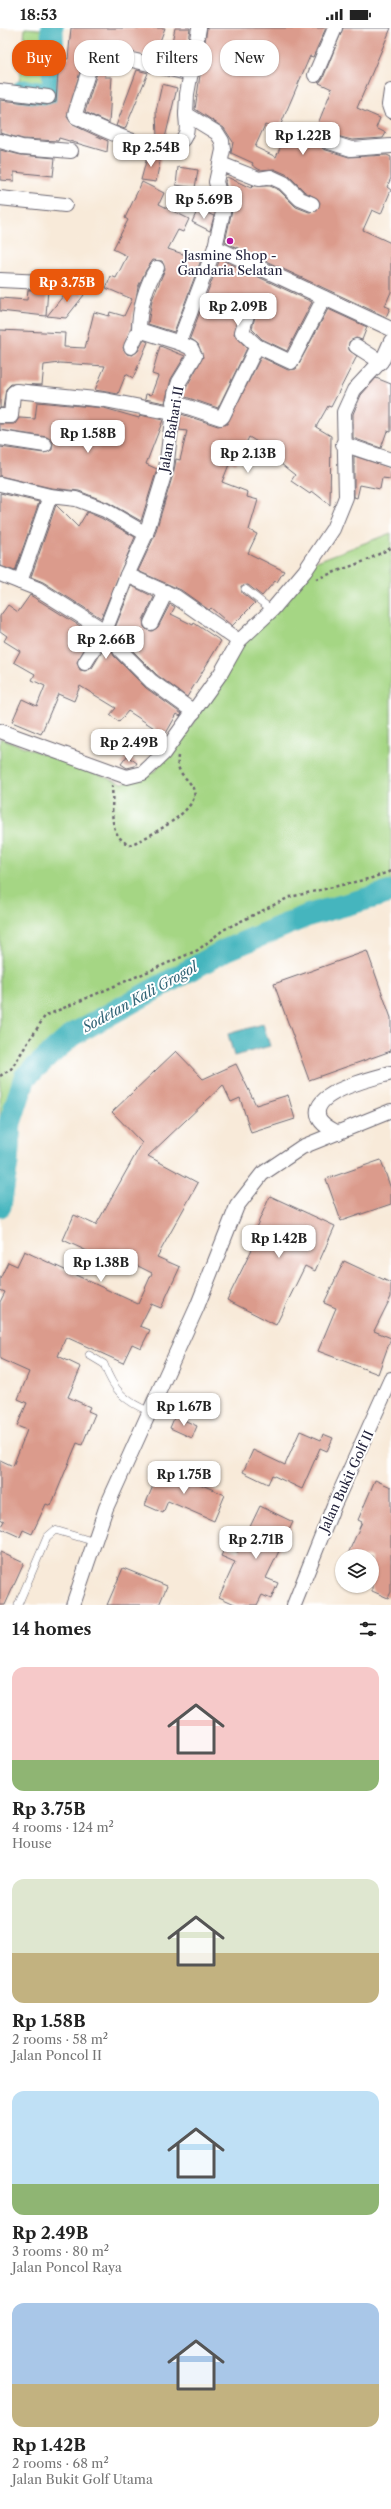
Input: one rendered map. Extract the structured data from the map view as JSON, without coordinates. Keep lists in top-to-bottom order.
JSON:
{
  "streets": {
    "street": ["Jalan Bahari II", "Jalan Bukit Golf II"]
  },
  "water": ["Sodetan Kali Grogol"],
  "places": ["Jasmine Shop - Gandaria Selatan"],
  "page": {
    "status": "18:53",
    "chip": [
      "Buy",
      "Rent",
      "Filters",
      "New"
    ],
    "price": [
      "Rp 1.22B",
      "Rp 2.54B",
      "Rp 5.69B",
      "Rp 3.75B",
      "Rp 2.09B",
      "Rp 1.58B",
      "Rp 2.13B",
      "Rp 2.66B",
      "Rp 2.49B",
      "Rp 1.42B",
      "Rp 1.38B",
      "Rp 1.67B",
      "Rp 1.75B",
      "Rp 2.71B"
    ],
    "heading": "14 homes",
    "list": [
      {
        "name": "Rp 3.75B",
        "note": "4 rooms · 124 m² · House"
      },
      {
        "name": "Rp 1.58B",
        "note": "2 rooms · 58 m² · Jalan Poncol II"
      },
      {
        "name": "Rp 2.49B",
        "note": "3 rooms · 80 m² · Jalan Poncol Raya"
      },
      {
        "name": "Rp 1.42B",
        "note": "2 rooms · 68 m² · Jalan Bukit Golf Utama"
      }
    ]
  }
}
